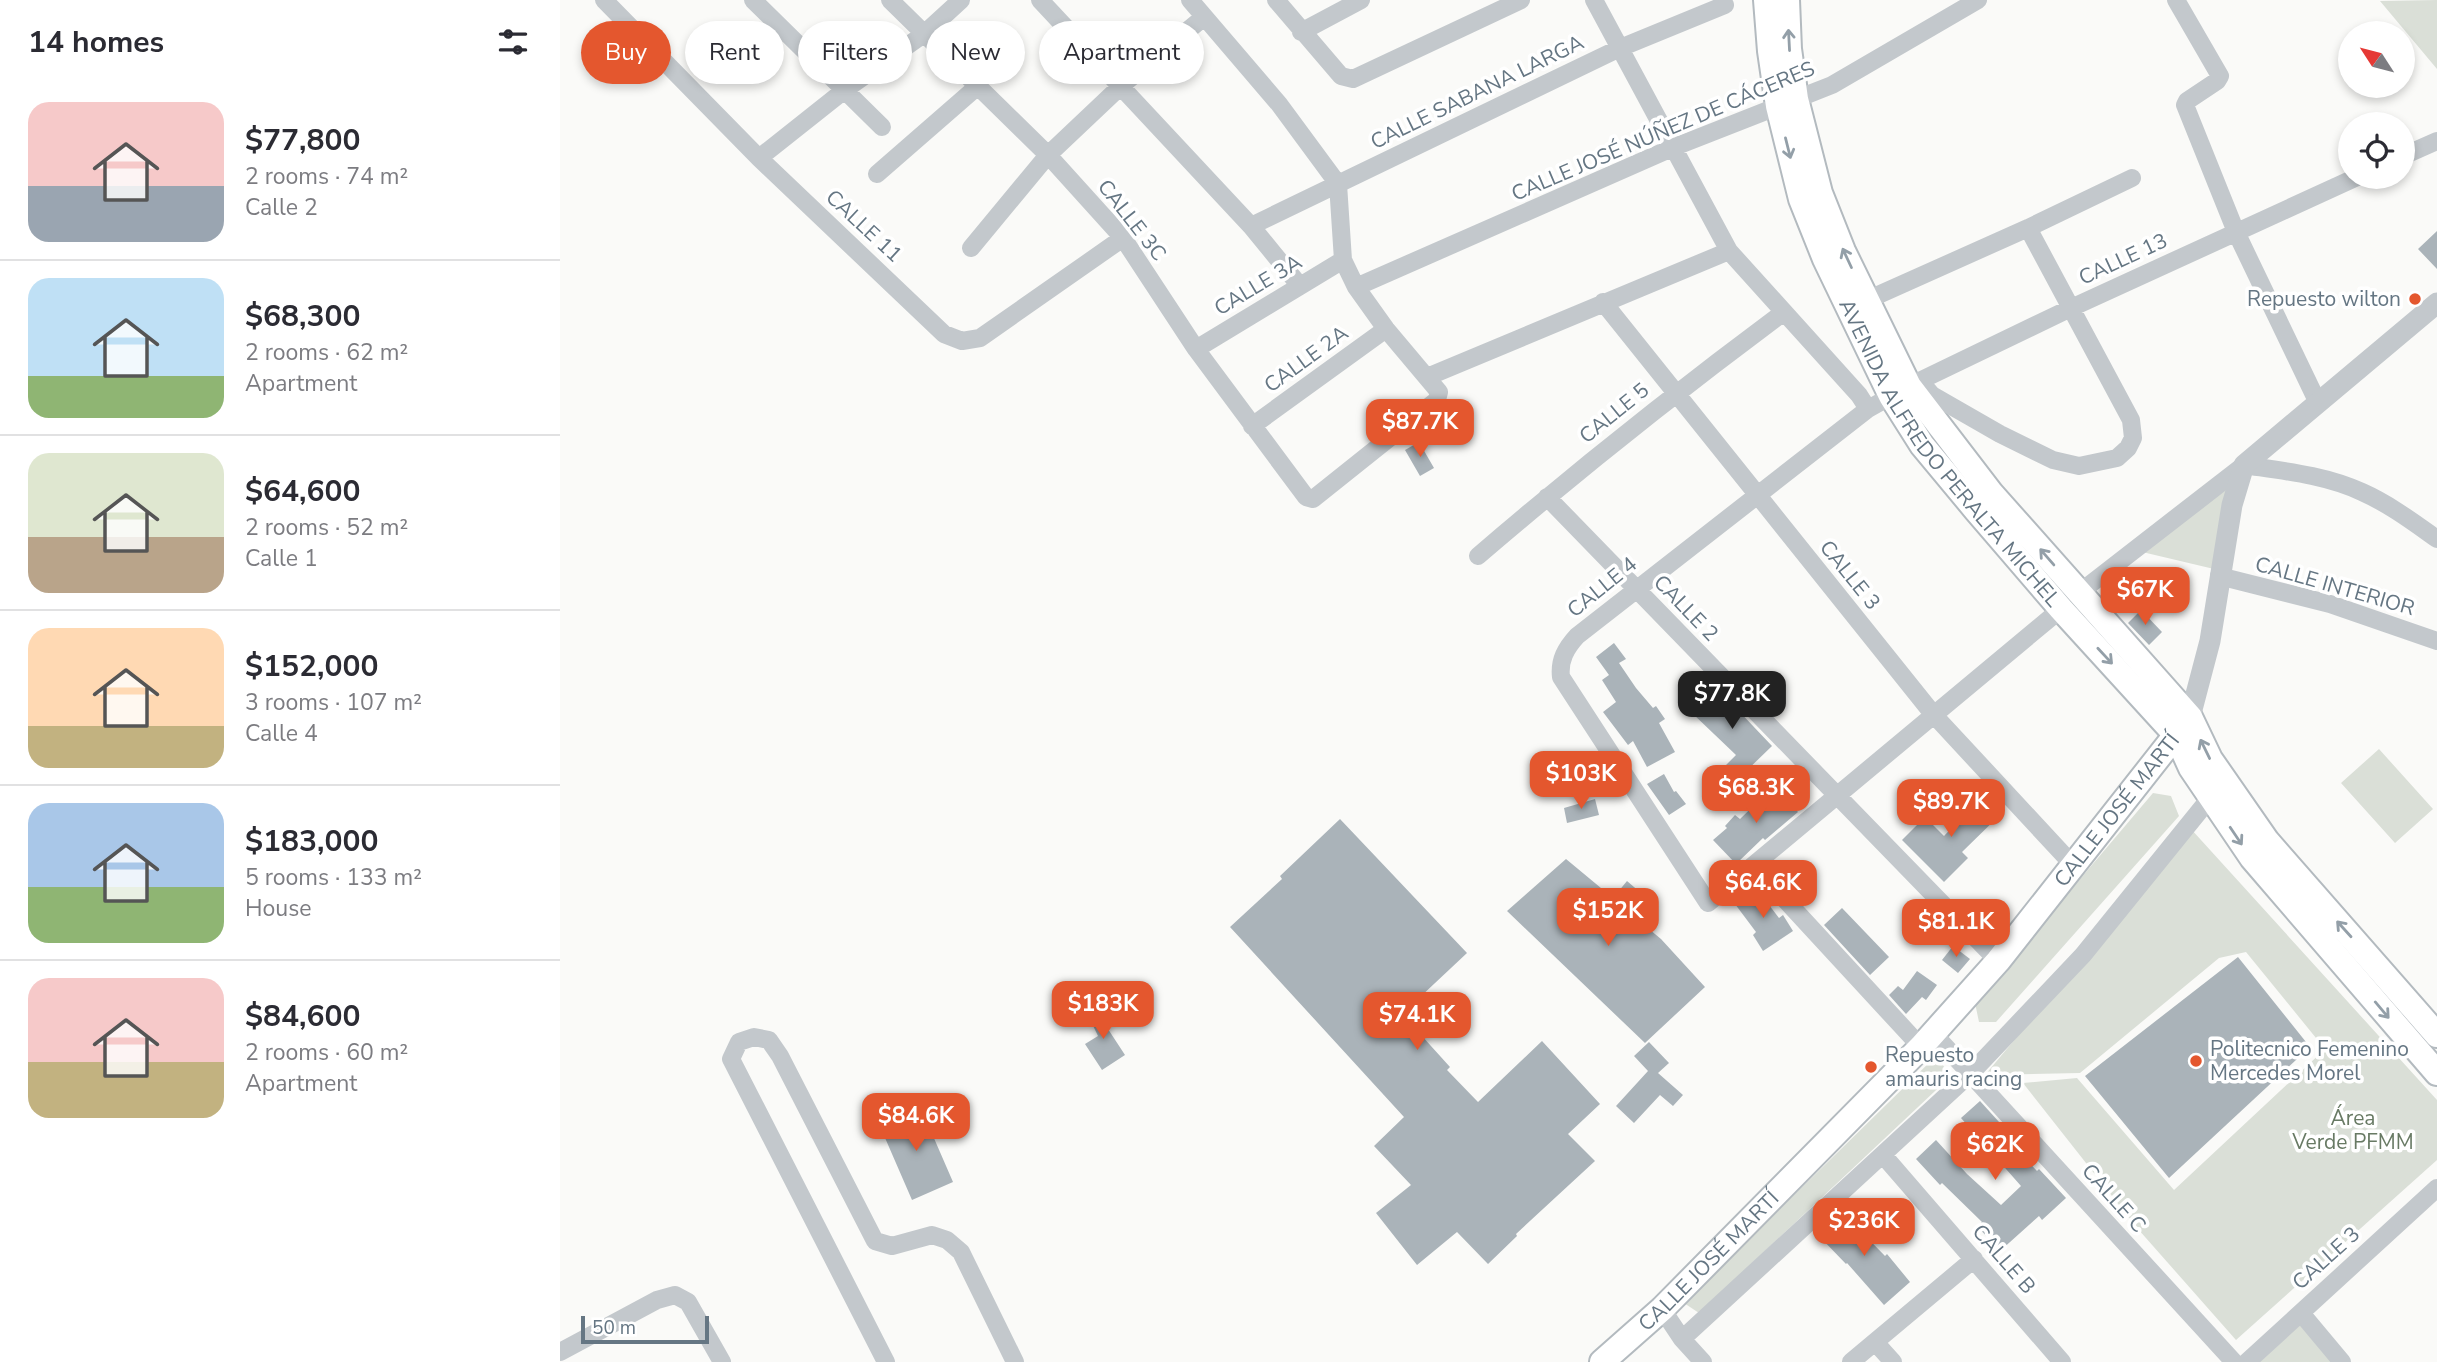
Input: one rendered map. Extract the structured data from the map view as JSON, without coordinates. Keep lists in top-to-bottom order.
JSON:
{
  "streets": {
    "main road": ["AVENIDA ALFREDO PERALTA MICHEL", "CALLE JOSÉ MARTÍ"],
    "street": [
      "CALLE SABANA LARGA",
      "CALLE JOSÉ NÚÑEZ DE CÁCERES",
      "CALLE 3C",
      "CALLE 11",
      "CALLE 13",
      "CALLE 3A",
      "CALLE 2A",
      "CALLE 5",
      "CALLE 3",
      "CALLE INTERIOR",
      "CALLE 4",
      "CALLE 2",
      "CALLE C",
      "CALLE B"
    ]
  },
  "crossings": [
    ["CALLE JOSÉ NÚÑEZ DE CÁCERES", "AVENIDA ALFREDO PERALTA MICHEL"],
    ["CALLE 3C", "CALLE 11"],
    ["CALLE 3C", "CALLE 3A"],
    ["CALLE 3C", "CALLE 2A"],
    ["CALLE 13", "AVENIDA ALFREDO PERALTA MICHEL"],
    ["CALLE 13", "CALLE 4"],
    ["CALLE 5", "CALLE 3"],
    ["CALLE 5", "CALLE 2"],
    ["AVENIDA ALFREDO PERALTA MICHEL", "CALLE 4"],
    ["AVENIDA ALFREDO PERALTA MICHEL", "CALLE JOSÉ MARTÍ"],
    ["CALLE 3", "CALLE 4"],
    ["CALLE 3", "CALLE JOSÉ MARTÍ"],
    ["CALLE INTERIOR", "CALLE JOSÉ MARTÍ"],
    ["CALLE 4", "CALLE 2"],
    ["CALLE 4", "CALLE C"],
    ["CALLE 2", "CALLE JOSÉ MARTÍ"],
    ["CALLE JOSÉ MARTÍ", "CALLE C"]
  ],
  "parks": ["Área Verde PFMM"],
  "places": ["Repuesto wilton", "Politecnico Femenino Mercedes Morel", "Repuesto amauris racing"],
  "scale_bar": "50 m",
  "north": "top left",
  "page": {
    "heading": "14 homes",
    "chip": [
      "Buy",
      "Rent",
      "Filters",
      "New",
      "Apartment"
    ],
    "list": [
      {
        "name": "$77,800",
        "note": "2 rooms · 74 m² · Calle 2"
      },
      {
        "name": "$68,300",
        "note": "2 rooms · 62 m² · Apartment"
      },
      {
        "name": "$64,600",
        "note": "2 rooms · 52 m² · Calle 1"
      },
      {
        "name": "$152,000",
        "note": "3 rooms · 107 m² · Calle 4"
      },
      {
        "name": "$183,000",
        "note": "5 rooms · 133 m² · House"
      },
      {
        "name": "$84,600",
        "note": "2 rooms · 60 m² · Apartment"
      }
    ],
    "price": [
      "$87.7K",
      "$67K",
      "$77.8K",
      "$103K",
      "$68.3K",
      "$89.7K",
      "$64.6K",
      "$152K",
      "$81.1K",
      "$183K",
      "$74.1K",
      "$84.6K",
      "$62K",
      "$236K"
    ],
    "scale": "50 m"
  }
}
